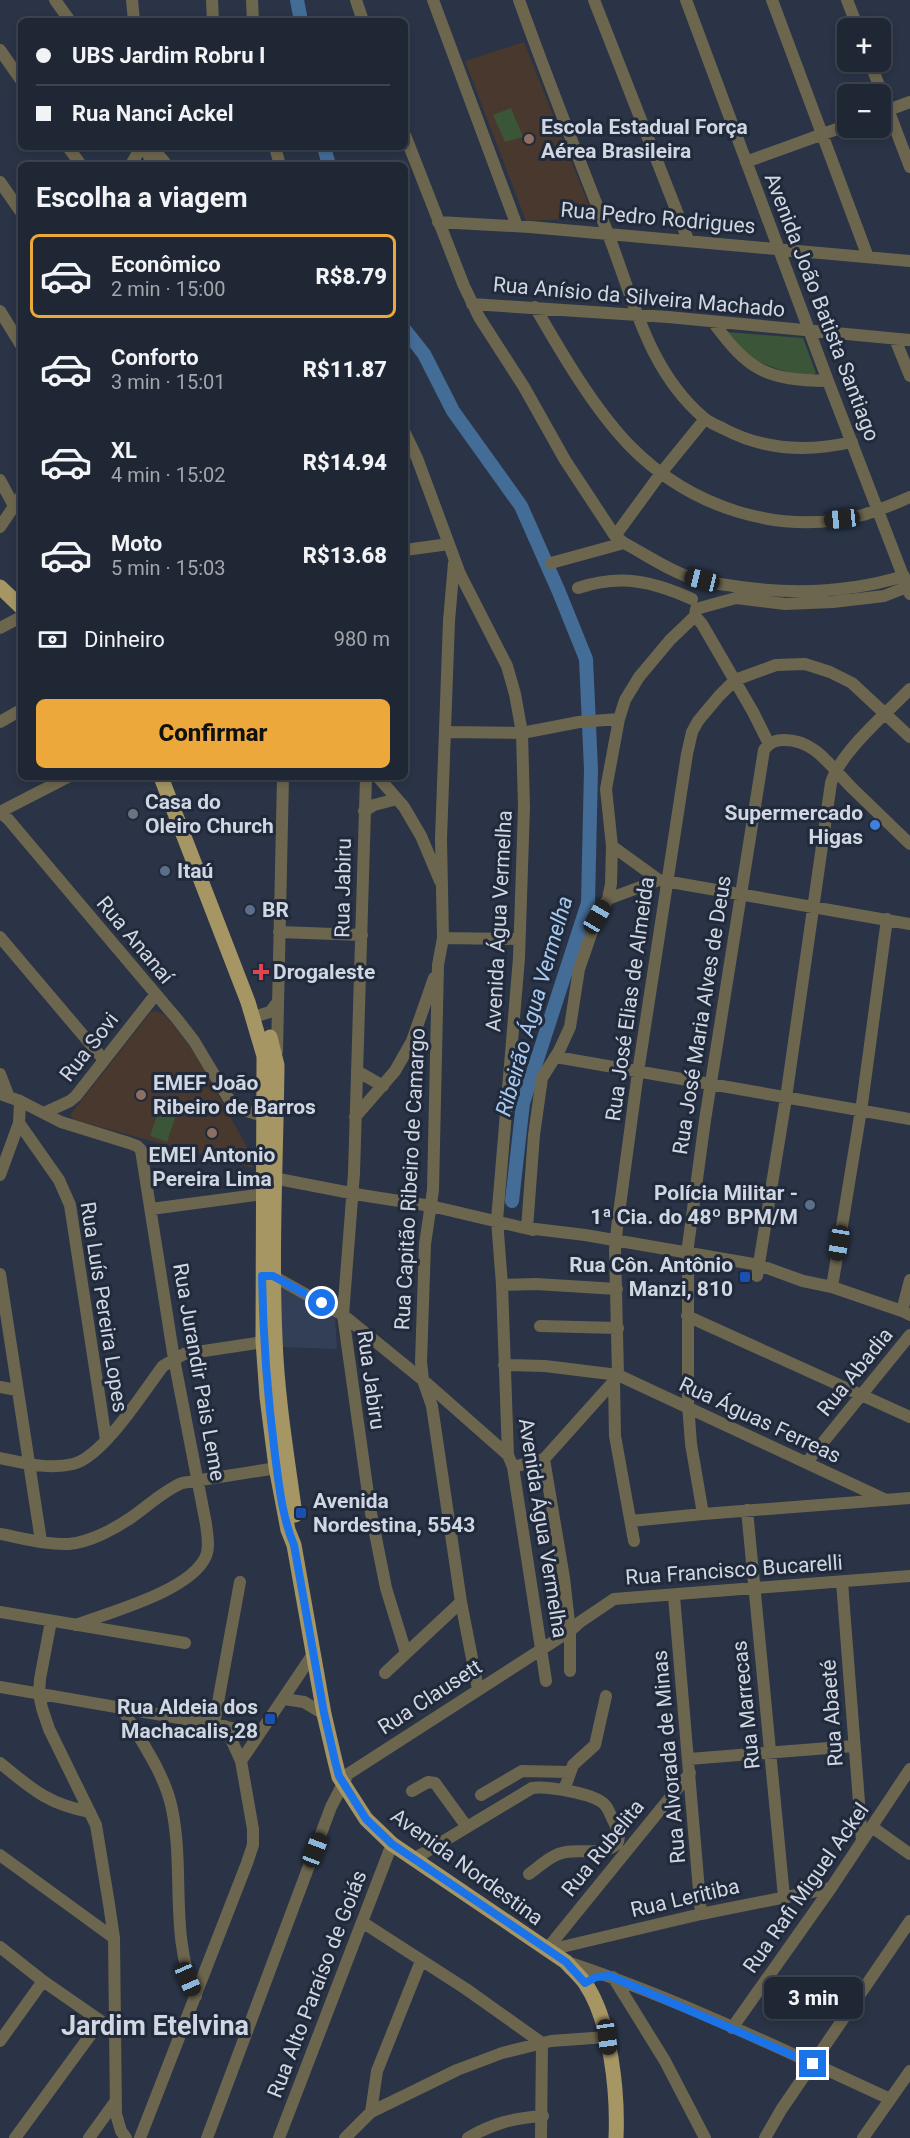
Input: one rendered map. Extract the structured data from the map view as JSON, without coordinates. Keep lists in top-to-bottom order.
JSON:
{
  "streets": {
    "main road": ["Avenida Nordestina"],
    "street": [
      "Rua Pedro Rodrigues",
      "Rua Anísio da Silveira Machado",
      "Avenida João Batista Santiago",
      "Rua Jabiru",
      "Avenida Água Vermelha",
      "Rua Ananaí",
      "Rua José Elias de Almeida",
      "Rua José Maria Alves de Deus",
      "Rua Sovi",
      "Rua Capitão Ribeiro de Camargo",
      "Rua Luís Pereira Lopes",
      "Rua Jurandir Pais Leme",
      "Rua Abadia",
      "Rua Águas Ferreas",
      "Rua Francisco Bucarelli",
      "Rua Clausett",
      "Rua Marrecas",
      "Rua Abaeté",
      "Rua Alvorada de Minas",
      "Rua Rubelita",
      "Rua Rafi Miguel Ackel",
      "Rua Leritiba",
      "Rua Alto Paraíso de Goiás"
    ]
  },
  "crossings": [
    ["Rua Pedro Rodrigues", "Avenida João Batista Santiago"],
    ["Rua Anísio da Silveira Machado", "Avenida João Batista Santiago"],
    ["Avenida Água Vermelha", "Rua Capitão Ribeiro de Camargo"],
    ["Avenida Água Vermelha", "Rua Águas Ferreas"],
    ["Avenida Água Vermelha", "Rua Francisco Bucarelli"],
    ["Avenida Água Vermelha", "Rua Clausett"],
    ["Rua Ananaí", "Rua Sovi"],
    ["Rua José Elias de Almeida", "Rua Águas Ferreas"],
    ["Rua José Maria Alves de Deus", "Rua Águas Ferreas"],
    ["Rua Sovi", "Rua Jurandir Pais Leme"],
    ["Rua Capitão Ribeiro de Camargo", "Rua Clausett"],
    ["Rua Abadia", "Rua Águas Ferreas"],
    ["Rua Francisco Bucarelli", "Rua Clausett"],
    ["Rua Francisco Bucarelli", "Rua Marrecas"],
    ["Rua Francisco Bucarelli", "Rua Abaeté"],
    ["Rua Francisco Bucarelli", "Rua Alvorada de Minas"],
    ["Rua Clausett", "Avenida Nordestina"],
    ["Rua Marrecas", "Rua Leritiba"],
    ["Rua Abaeté", "Rua Rafi Miguel Ackel"],
    ["Rua Alvorada de Minas", "Rua Rubelita"],
    ["Rua Alvorada de Minas", "Rua Leritiba"],
    ["Rua Rubelita", "Avenida Nordestina"],
    ["Rua Rubelita", "Rua Leritiba"],
    ["Avenida Nordestina", "Rua Leritiba"],
    ["Avenida Nordestina", "Rua Alto Paraíso de Goiás"],
    ["Rua Rafi Miguel Ackel", "Rua Leritiba"]
  ],
  "districts": ["Jardim Etelvina"],
  "water": ["Ribeirão Água Vermelha"],
  "places": {
    "other": [
      "Escola Estadual Força Aérea Brasileira",
      "Casa do Oleiro Church",
      "Supermercado Higas",
      "Itaú",
      "BR",
      "EMEF João Ribeiro de Barros",
      "EMEI Antonio Pereira Lima",
      "Polícia Militar - 1ª Cia. do 48º BPM/M"
    ],
    "health": ["Drogaleste"],
    "transit": ["Rua Côn. Antônio Manzi, 810", "Avenida Nordestina, 5543", "Rua Aldeia dos Machacalis,28"]
  },
  "page": {
    "map_buttons": ["+", "−"],
    "banner": ["UBS Jardim Robru I", "Rua Nanci Ackel"],
    "heading": "Escolha a viagem",
    "list": [
      {
        "name": "Econômico",
        "note": "2 min · 15:00",
        "value": "R$8.79"
      },
      {
        "name": "Conforto",
        "note": "3 min · 15:01",
        "value": "R$11.87"
      },
      {
        "name": "XL",
        "note": "4 min · 15:02",
        "value": "R$14.94"
      },
      {
        "name": "Moto",
        "note": "5 min · 15:03",
        "value": "R$13.68"
      }
    ],
    "pay": ["Dinheiro", "980 m"],
    "buttons": "Confirmar",
    "bubble": "3 min"
  }
}
